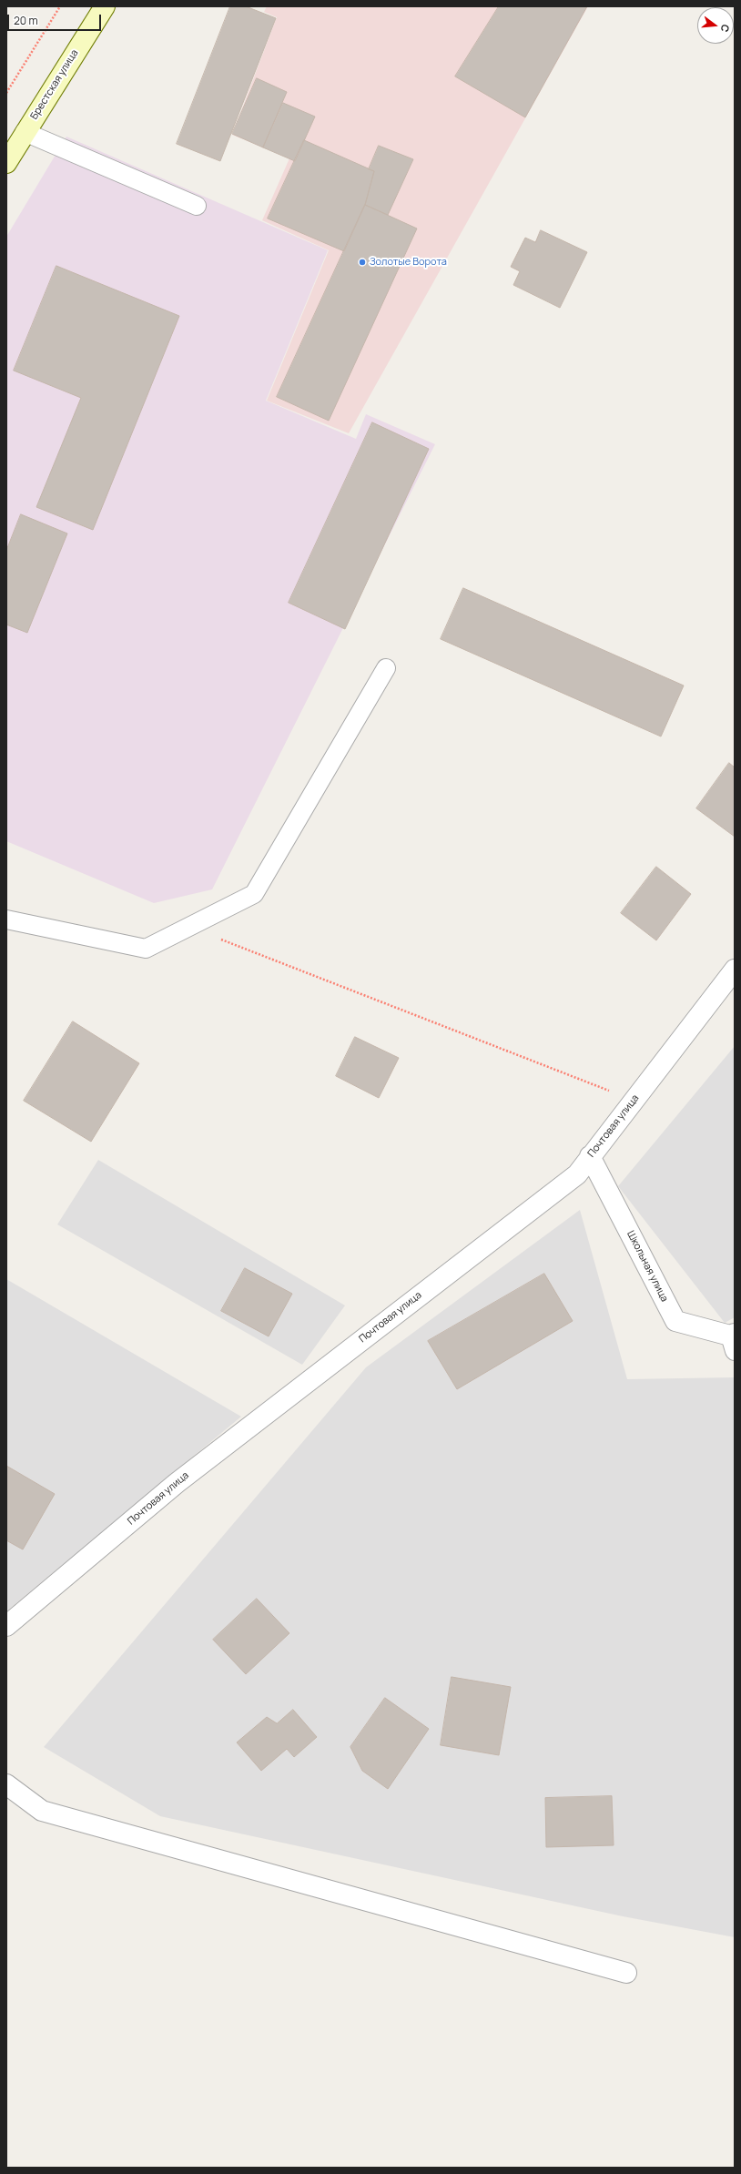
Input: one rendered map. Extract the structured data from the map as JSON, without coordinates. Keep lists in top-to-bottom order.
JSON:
{
  "streets": {
    "main road": ["Брестская улица"],
    "street": ["Почтовая улица", "Школьная улица"]
  },
  "crossings": [
    ["Почтовая улица", "Школьная улица"]
  ],
  "places": ["Золотые Ворота"],
  "scale_bar": "20 m",
  "north": "right"
}
